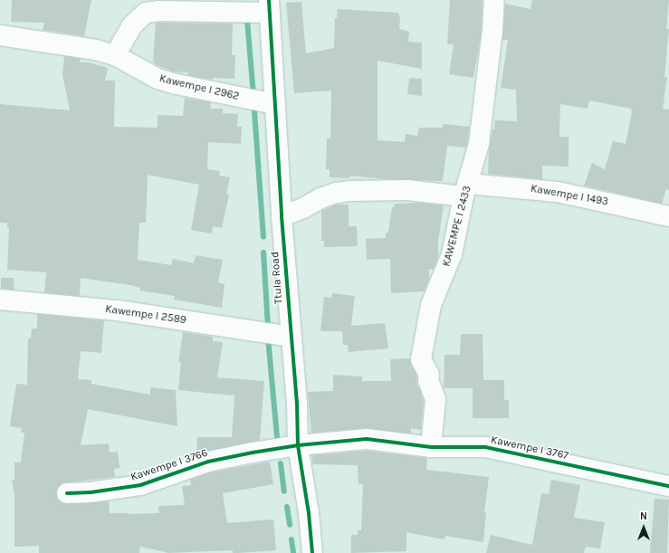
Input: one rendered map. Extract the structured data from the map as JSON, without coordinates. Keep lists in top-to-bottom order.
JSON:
{
  "streets": {
    "street": [
      "Kawempe I 2962",
      "Kawempe I 1493",
      "KAWEMPE I 2433",
      "Ttula Road",
      "Kawempe I 2589",
      "Kawempe I 3767",
      "Kawempe I 3766"
    ]
  },
  "crossings": [
    ["Kawempe I 2962", "Ttula Road"],
    ["Kawempe I 1493", "KAWEMPE I 2433"],
    ["Kawempe I 1493", "Ttula Road"],
    ["KAWEMPE I 2433", "Kawempe I 3767"],
    ["Ttula Road", "Kawempe I 2589"],
    ["Ttula Road", "Kawempe I 3767"],
    ["Ttula Road", "Kawempe I 3766"],
    ["Kawempe I 3767", "Kawempe I 3766"]
  ],
  "north": "top"
}
